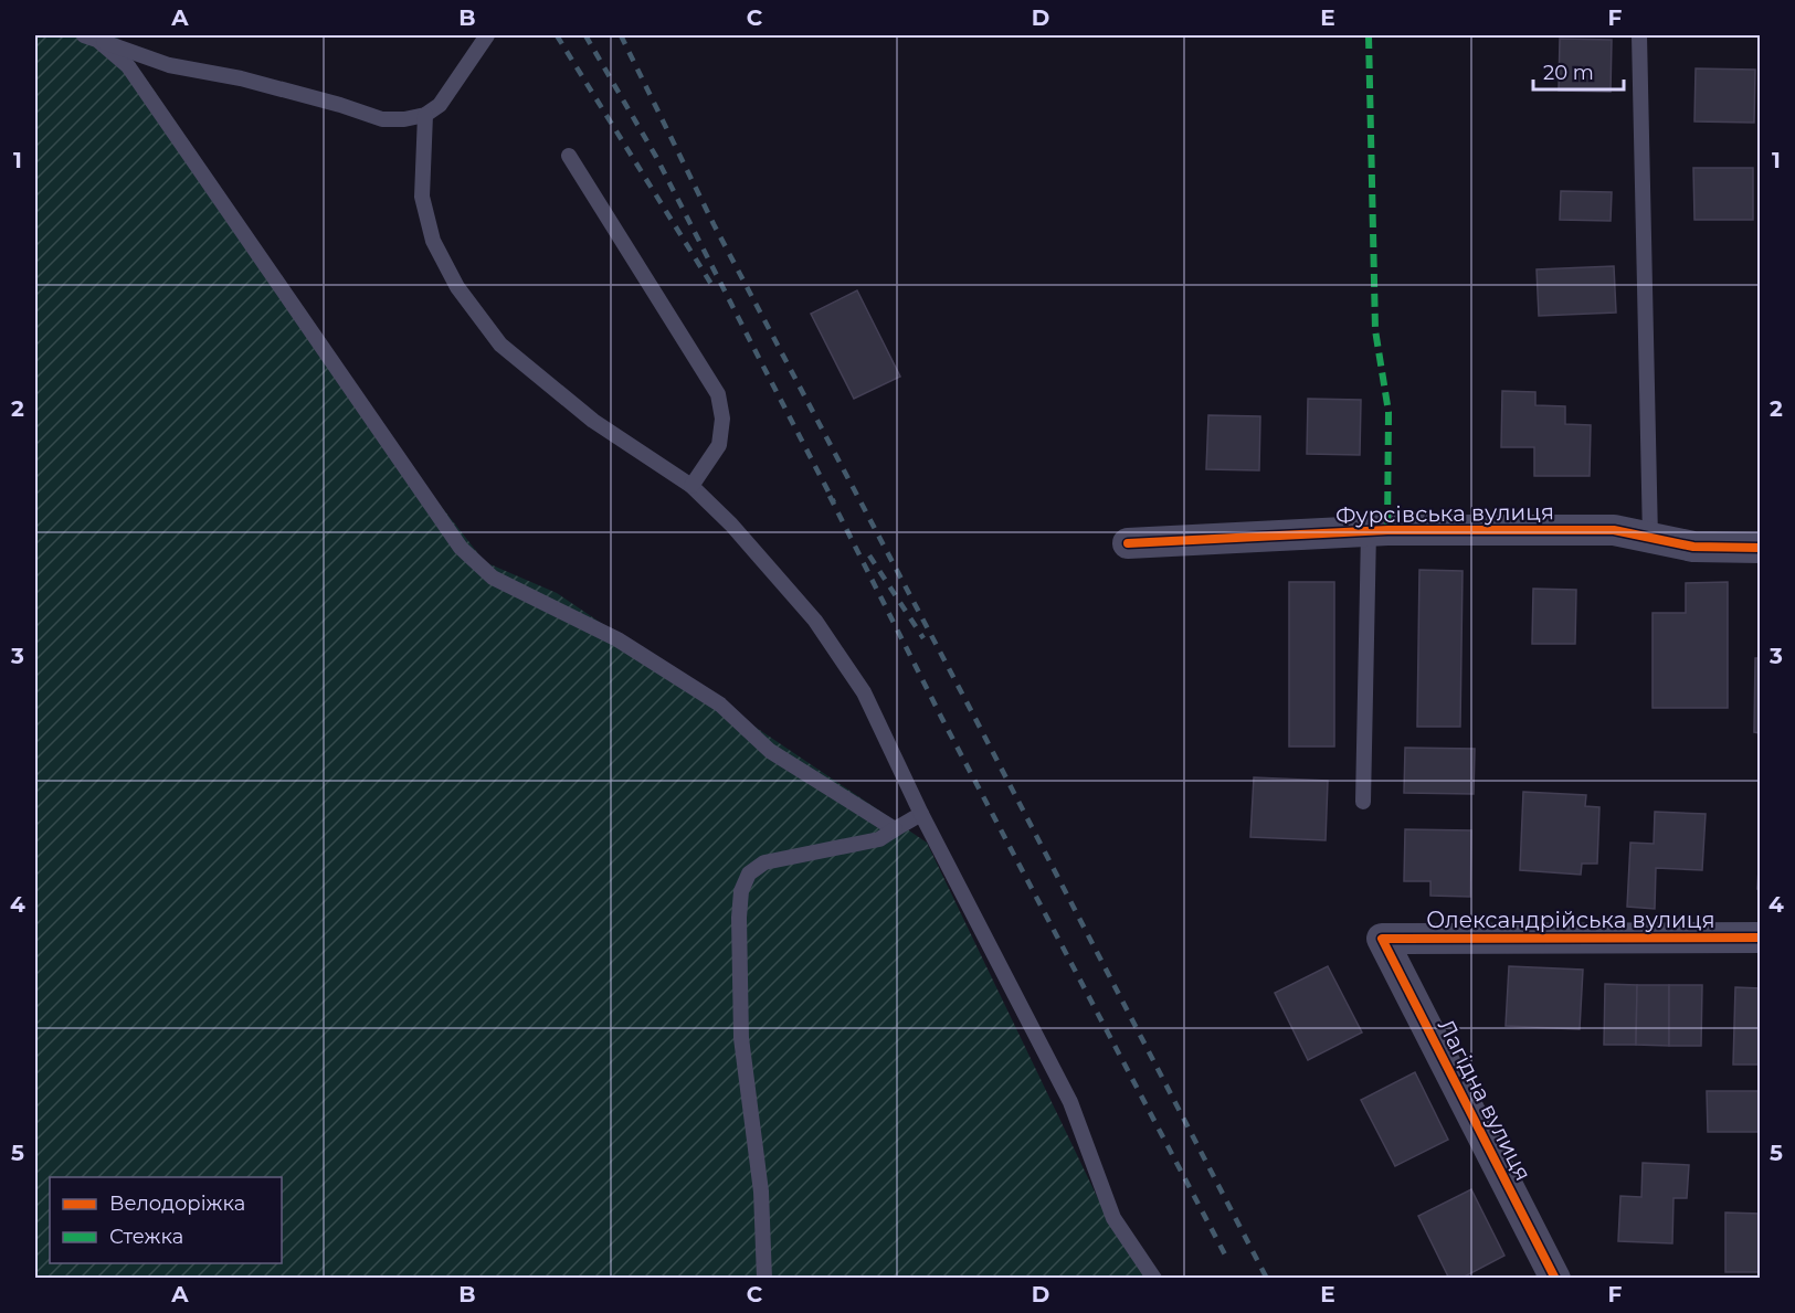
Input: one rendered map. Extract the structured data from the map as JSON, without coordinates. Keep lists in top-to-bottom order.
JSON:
{
  "streets": {
    "street": ["Фурсівська вулиця", "Олександрійська вулиця", "Лагідна вулиця"]
  },
  "crossings": [
    ["Олександрійська вулиця", "Лагідна вулиця"]
  ],
  "legend": ["Велодоріжка", "Стежка"],
  "scale_bar": "20 m",
  "grid": {
    "columns": [
      "A",
      "B",
      "C",
      "D",
      "E",
      "F"
    ],
    "rows": [
      "1",
      "2",
      "3",
      "4",
      "5"
    ]
  }
}
